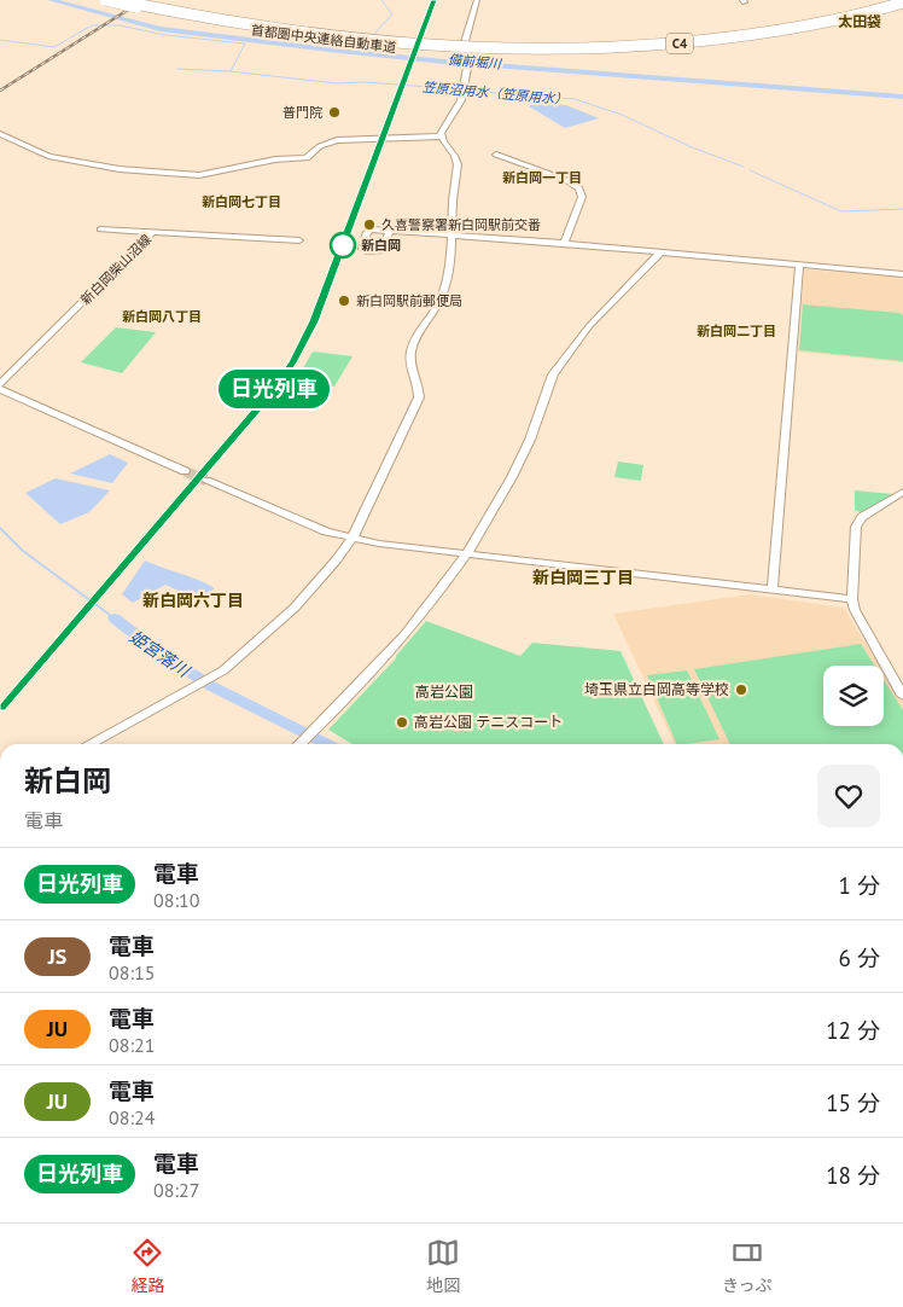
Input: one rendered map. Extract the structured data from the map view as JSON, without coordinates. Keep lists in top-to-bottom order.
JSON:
{
  "streets": {
    "highway": ["首都圏中央連絡自動車道", "C4"],
    "street": ["新白岡柴山沼線"]
  },
  "districts": [
    "太田袋",
    "新白岡一丁目",
    "新白岡七丁目",
    "新白岡八丁目",
    "新白岡二丁目",
    "新白岡三丁目",
    "新白岡六丁目"
  ],
  "water": ["備前堀川", "笠原沼用水（笠原用水）", "姫宮落川"],
  "parks": ["高岩公園"],
  "places": [
    "普門院",
    "久喜警察署新白岡駅前交番",
    "新白岡",
    "新白岡駅前郵便局",
    "埼玉県立白岡高等学校",
    "高岩公園 テニスコート"
  ],
  "page": {
    "on_map": "日光列車",
    "heading": ["新白岡", "電車"],
    "list": [
      {
        "mark": "日光列車",
        "name": "電車",
        "note": "08:10",
        "value": "1 分"
      },
      {
        "mark": "JS",
        "name": "電車",
        "note": "08:15",
        "value": "6 分"
      },
      {
        "mark": "JU",
        "name": "電車",
        "note": "08:21",
        "value": "12 分"
      },
      {
        "mark": "JU",
        "name": "電車",
        "note": "08:24",
        "value": "15 分"
      },
      {
        "mark": "日光列車",
        "name": "電車",
        "note": "08:27",
        "value": "18 分"
      }
    ],
    "tabs": ["経路", "地図", "きっぷ"]
  }
}
